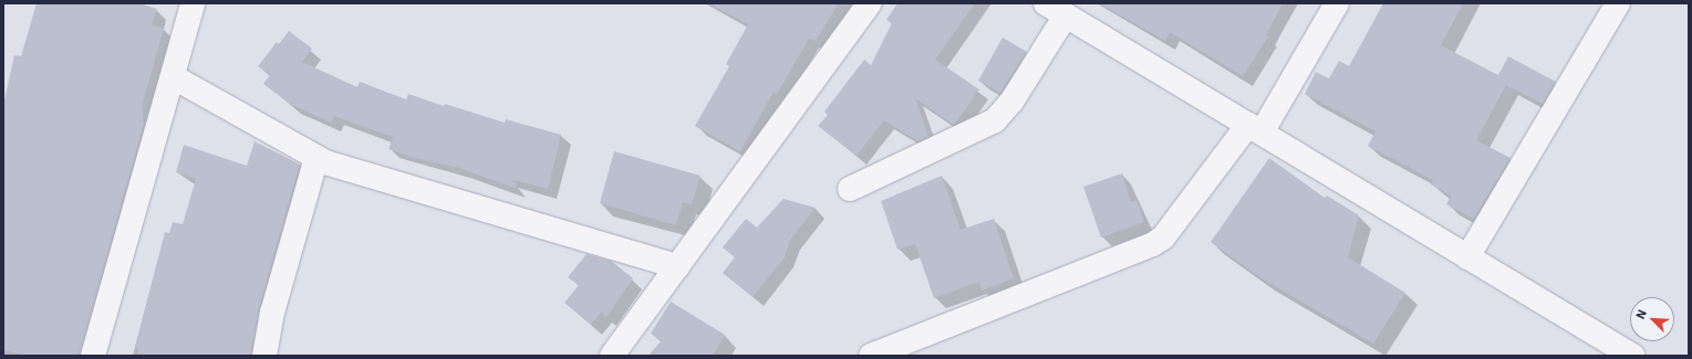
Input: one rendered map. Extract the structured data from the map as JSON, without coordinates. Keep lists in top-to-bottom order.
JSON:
{
  "north": "top left"
}
